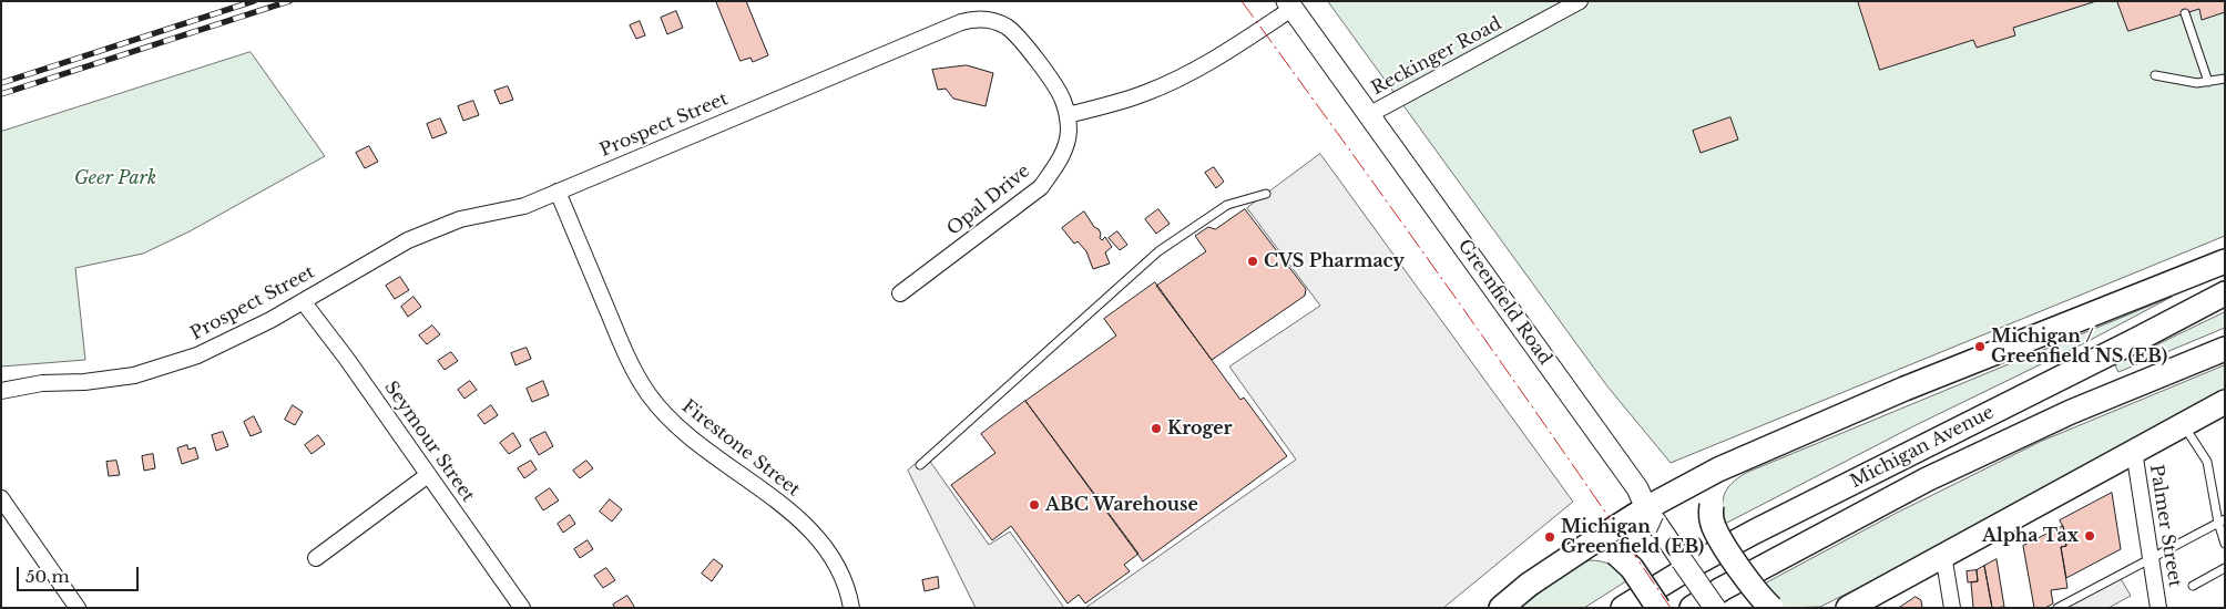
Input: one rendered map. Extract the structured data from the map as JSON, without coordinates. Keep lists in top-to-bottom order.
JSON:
{
  "streets": {
    "main road": ["Greenfield Road", "Michigan Avenue"],
    "street": [
      "Reckinger Road",
      "Prospect Street",
      "Opal Drive",
      "Seymour Street",
      "Firestone Street",
      "Palmer Street"
    ]
  },
  "crossings": [
    ["Reckinger Road", "Greenfield Road"],
    ["Prospect Street", "Opal Drive"],
    ["Prospect Street", "Seymour Street"],
    ["Prospect Street", "Firestone Street"]
  ],
  "parks": ["Geer Park"],
  "places": [
    "CVS Pharmacy",
    "Michigan / Greenfield NS (EB)",
    "Kroger",
    "ABC Warehouse",
    "Alpha Tax",
    "Michigan / Greenfield (EB)"
  ],
  "scale_bar": "50 m"
}
